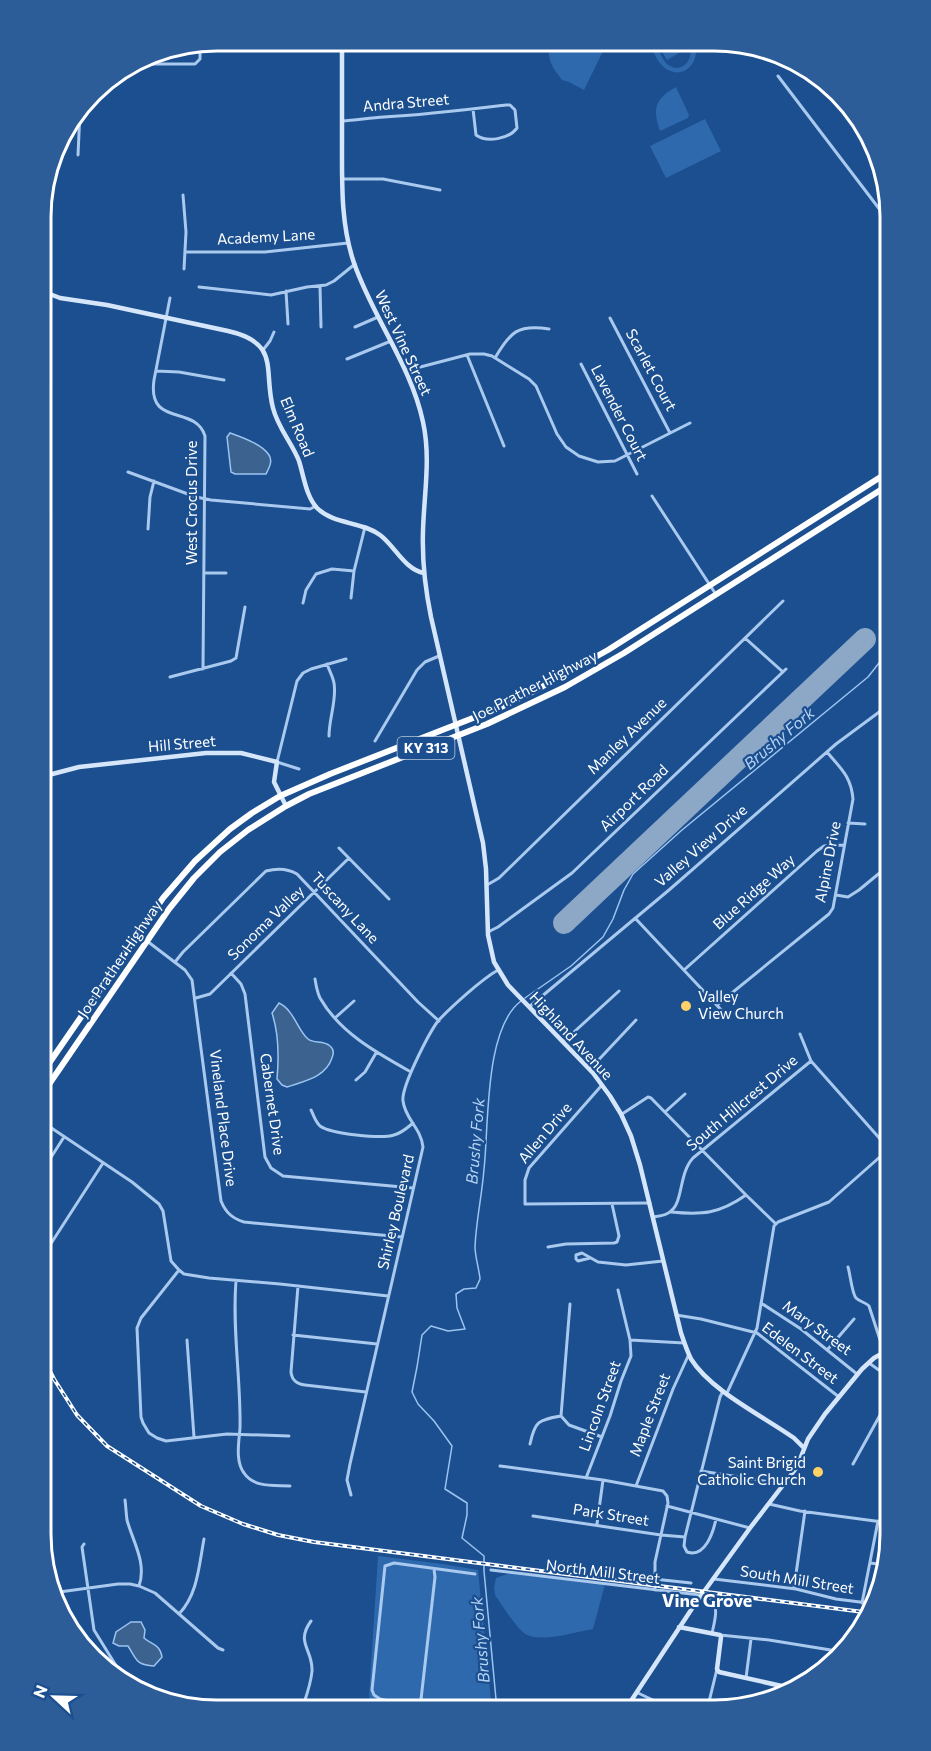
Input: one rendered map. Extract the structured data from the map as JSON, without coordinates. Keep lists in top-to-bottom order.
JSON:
{
  "streets": {
    "highway": ["Joe Prather Highway", "KY 313"],
    "main road": [
      "West Vine Street",
      "Elm Road",
      "Hill Street",
      "Highland Avenue"
    ],
    "street": [
      "Andra Street",
      "Academy Lane",
      "Scarlet Court",
      "Lavender Court",
      "West Crocus Drive",
      "Manley Avenue",
      "Airport Road",
      "Valley View Drive",
      "Alpine Drive",
      "Blue Ridge Way",
      "Tuscany Lane",
      "Sonoma Valley",
      "South Hillcrest Drive",
      "Cabernet Drive",
      "Vineland Place Drive",
      "Allen Drive",
      "Shirley Boulevard",
      "Mary Street",
      "Edelen Street",
      "Lincoln Street",
      "Maple Street",
      "Park Street",
      "North Mill Street",
      "South Mill Street"
    ]
  },
  "crossings": [
    ["Andra Street", "West Vine Street"],
    ["Academy Lane", "West Vine Street"],
    ["West Vine Street", "Highland Avenue"],
    ["Joe Prather Highway", "Highland Avenue"],
    ["Joe Prather Highway", "Vineland Place Drive"],
    ["Manley Avenue", "Airport Road"],
    ["Manley Avenue", "Highland Avenue"],
    ["Airport Road", "Highland Avenue"],
    ["Valley View Drive", "Alpine Drive"],
    ["Valley View Drive", "Highland Avenue"],
    ["Alpine Drive", "Blue Ridge Way"],
    ["Tuscany Lane", "Sonoma Valley"],
    ["Tuscany Lane", "Vineland Place Drive"],
    ["Tuscany Lane", "Shirley Boulevard"],
    ["Sonoma Valley", "Cabernet Drive"],
    ["Sonoma Valley", "Vineland Place Drive"],
    ["Highland Avenue", "Allen Drive"],
    ["Highland Avenue", "Shirley Boulevard"],
    ["Highland Avenue", "Edelen Street"],
    ["Highland Avenue", "Maple Street"],
    ["Cabernet Drive", "Shirley Boulevard"],
    ["Vineland Place Drive", "Shirley Boulevard"]
  ],
  "districts": ["Vine Grove"],
  "water": ["Brushy Fork"],
  "places": ["Valley View Church", "Saint Brigid Catholic Church"],
  "north": "left"
}
